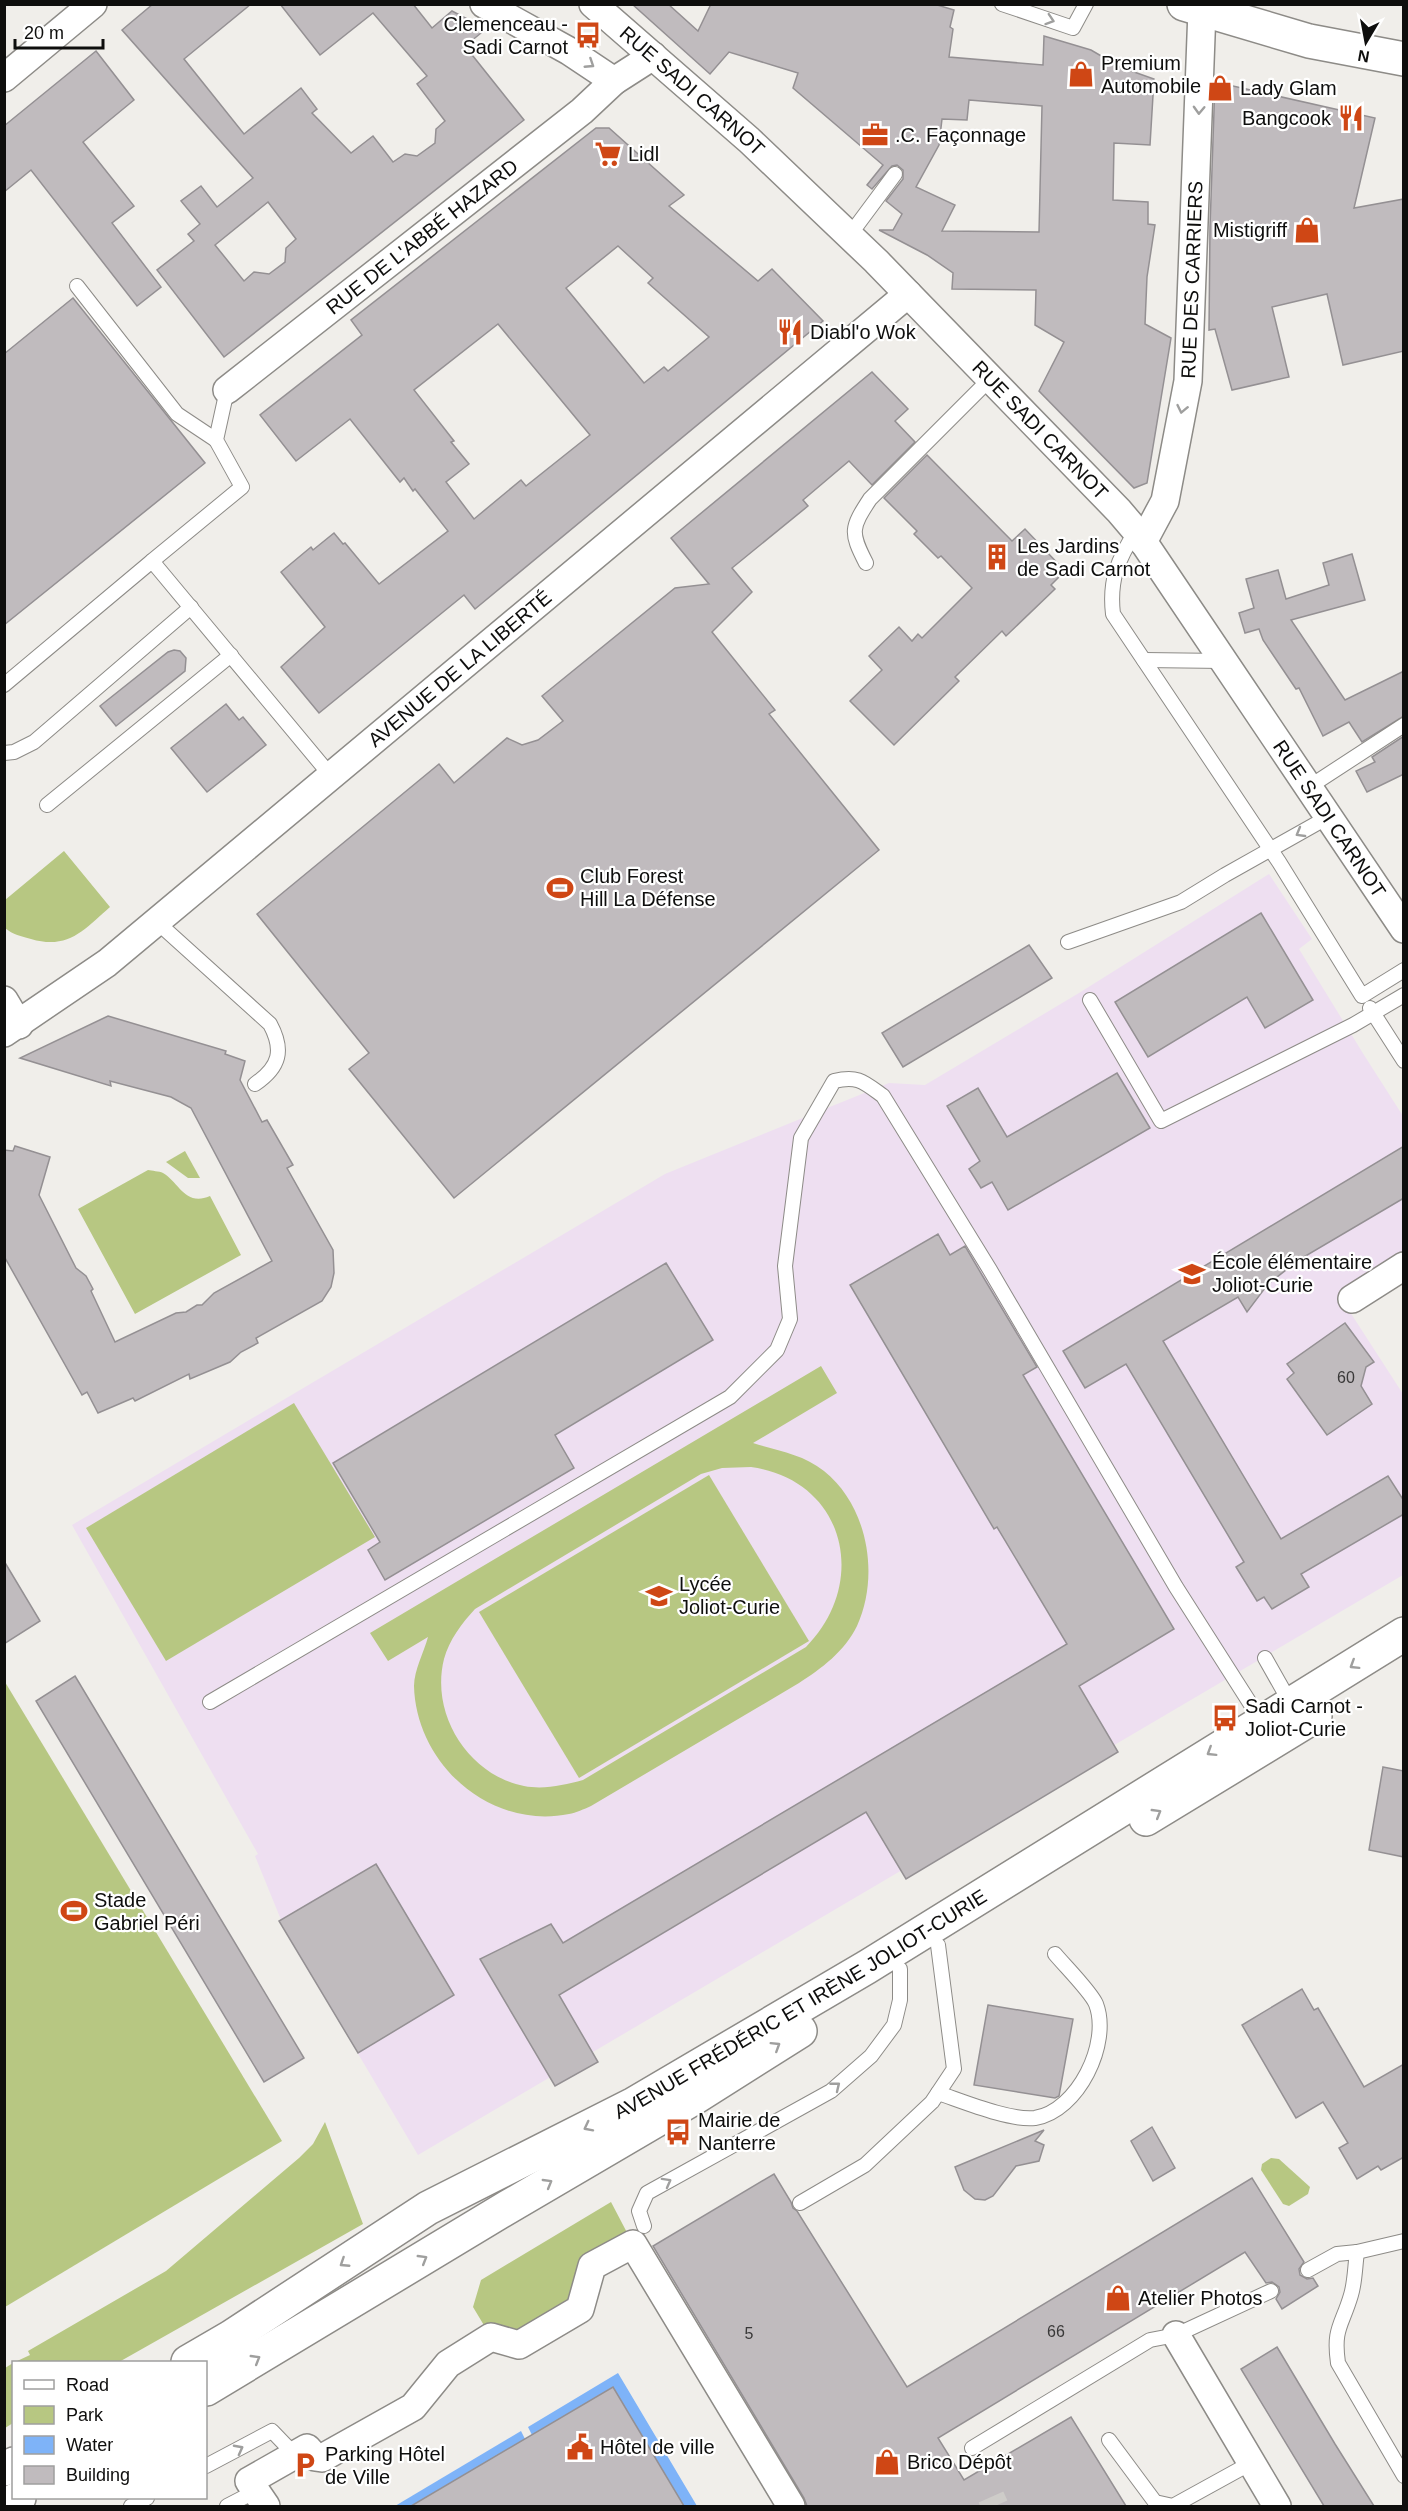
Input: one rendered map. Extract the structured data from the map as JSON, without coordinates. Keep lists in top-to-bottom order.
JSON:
{
  "streets": {
    "main road": ["AVENUE FRÉDÉRIC ET IRÈNE JOLIOT-CURIE"],
    "street": [
      "RUE SADI CARNOT",
      "RUE DE L'ABBÉ HAZARD",
      "RUE DES CARRIERS",
      "AVENUE DE LA LIBERTÉ"
    ]
  },
  "crossings": [
    ["RUE SADI CARNOT", "RUE DE L'ABBÉ HAZARD"],
    ["RUE SADI CARNOT", "RUE DES CARRIERS"],
    ["RUE SADI CARNOT", "AVENUE DE LA LIBERTÉ"]
  ],
  "one_way": ["RUE DES CARRIERS"],
  "places": {
    "bus stop": ["Clemenceau - Sadi Carnot", "Sadi Carnot - Joliot-Curie", "Mairie de Nanterre"],
    "shop": [
      "Premium Automobile",
      "Lady Glam",
      "Mistigriff",
      "Atelier Photos",
      "Brico Dépôt"
    ],
    "restaurant": ["Bangcook", "Diabl'o Wok"],
    "office": [".C. Façonnage"],
    "supermarket": ["Lidl"],
    "building": ["Les Jardins de Sadi Carnot"],
    "sports": ["Club Forest Hill La Défense", "Stade Gabriel Péri"],
    "school or university": ["École élémentaire Joliot-Curie", "Lycée Joliot-Curie"],
    "public building": ["Hôtel de ville"],
    "parking": ["Parking Hôtel de Ville"]
  },
  "house_numbers": ["60", "66", "5"],
  "legend": [
    "Road",
    "Park",
    "Water",
    "Building"
  ],
  "scale_bar": "20 m",
  "north": "bottom"
}
